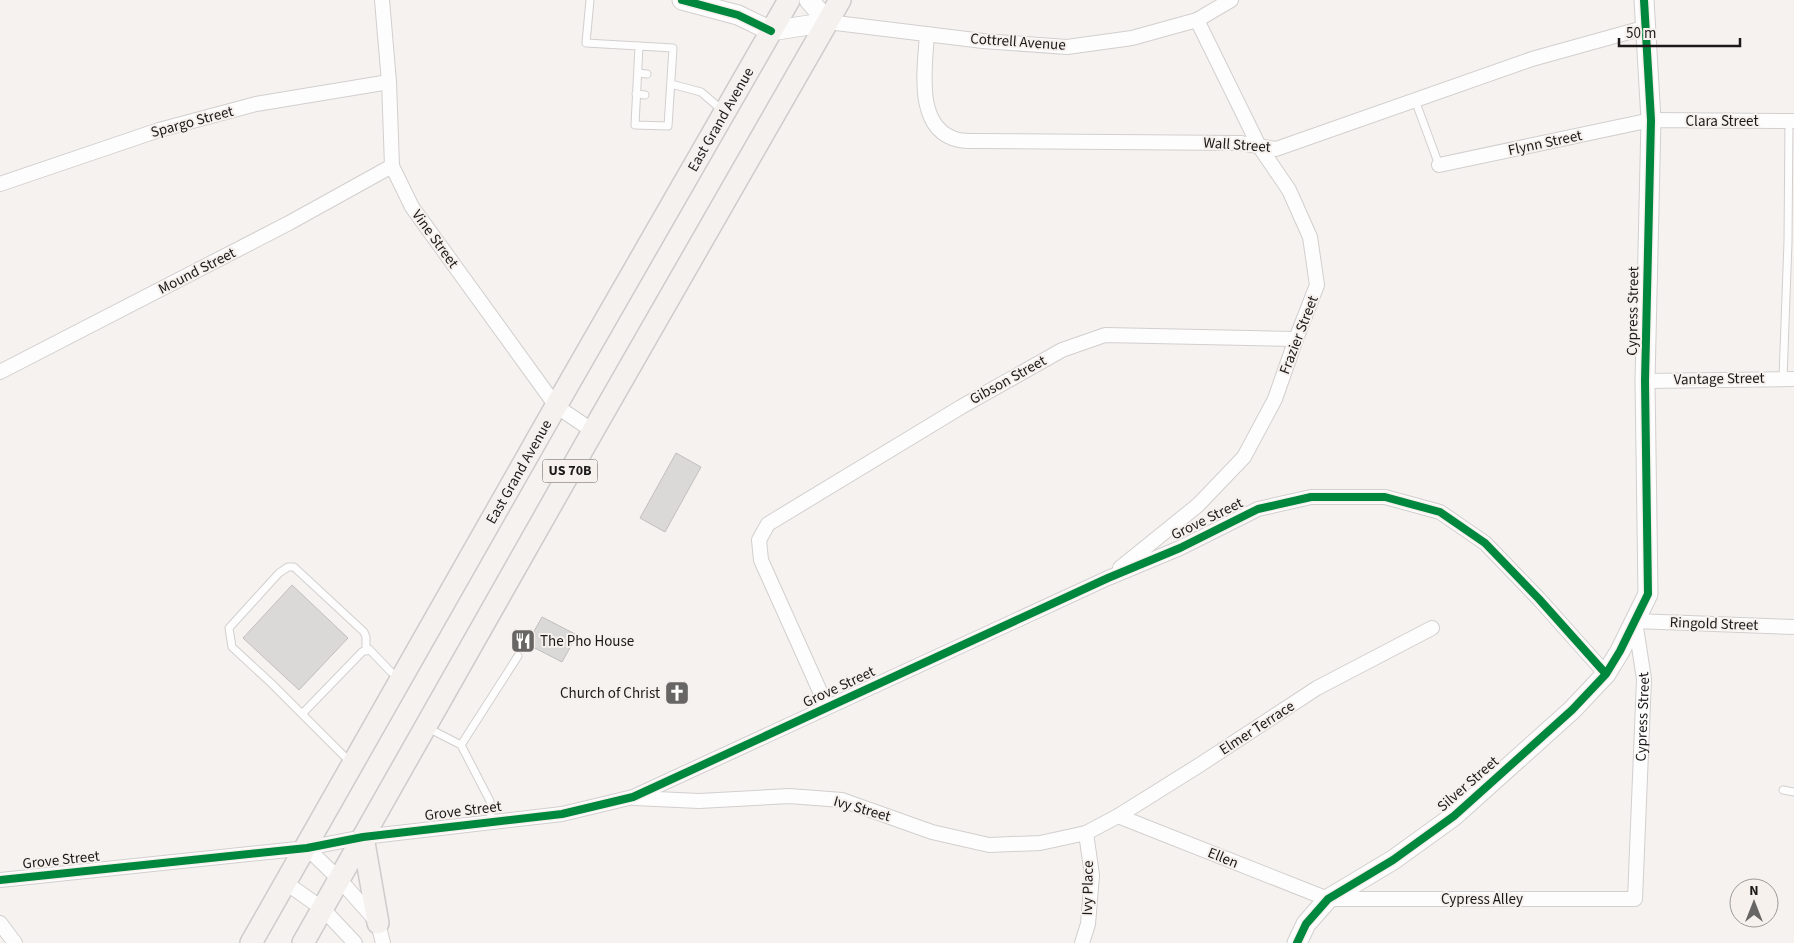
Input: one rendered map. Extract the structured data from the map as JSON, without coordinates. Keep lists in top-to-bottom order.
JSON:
{
  "streets": {
    "main road": ["East Grand Avenue", "US 70B"],
    "street": [
      "Cottrell Avenue",
      "Clara Street",
      "Spargo Street",
      "Flynn Street",
      "Wall Street",
      "Vine Street",
      "Mound Street",
      "Cypress Street",
      "Frazier Street",
      "Vantage Street",
      "Gibson Street",
      "Grove Street",
      "Ringold Street",
      "Elmer Terrace",
      "Silver Street",
      "Ivy Street",
      "Ellen",
      "Ivy Place",
      "Cypress Alley"
    ]
  },
  "crossings": [
    ["Cottrell Avenue", "Wall Street"],
    ["Cottrell Avenue", "Frazier Street"],
    ["Cottrell Avenue", "US 70B"],
    ["East Grand Avenue", "Vine Street"],
    ["East Grand Avenue", "Grove Street"],
    ["Clara Street", "Flynn Street"],
    ["Clara Street", "Cypress Street"],
    ["Spargo Street", "Vine Street"],
    ["Flynn Street", "Cypress Street"],
    ["Wall Street", "Cypress Street"],
    ["Wall Street", "Frazier Street"],
    ["Vine Street", "Mound Street"],
    ["Vine Street", "US 70B"],
    ["Cypress Street", "Vantage Street"],
    ["Cypress Street", "Ringold Street"],
    ["Cypress Street", "Silver Street"],
    ["Cypress Street", "Cypress Alley"],
    ["Frazier Street", "Gibson Street"],
    ["Frazier Street", "Grove Street"],
    ["Gibson Street", "Grove Street"],
    ["US 70B", "Grove Street"],
    ["Grove Street", "Silver Street"],
    ["Grove Street", "Ivy Street"],
    ["Ringold Street", "Silver Street"],
    ["Elmer Terrace", "Ivy Street"],
    ["Elmer Terrace", "Ellen"],
    ["Elmer Terrace", "Ivy Place"],
    ["Silver Street", "Ellen"],
    ["Silver Street", "Cypress Alley"],
    ["Ivy Street", "Ivy Place"],
    ["Ellen", "Cypress Alley"]
  ],
  "places": {
    "restaurant": ["The Pho House"],
    "church": ["Church of Christ"]
  },
  "scale_bar": "50 m",
  "north": "top"
}
